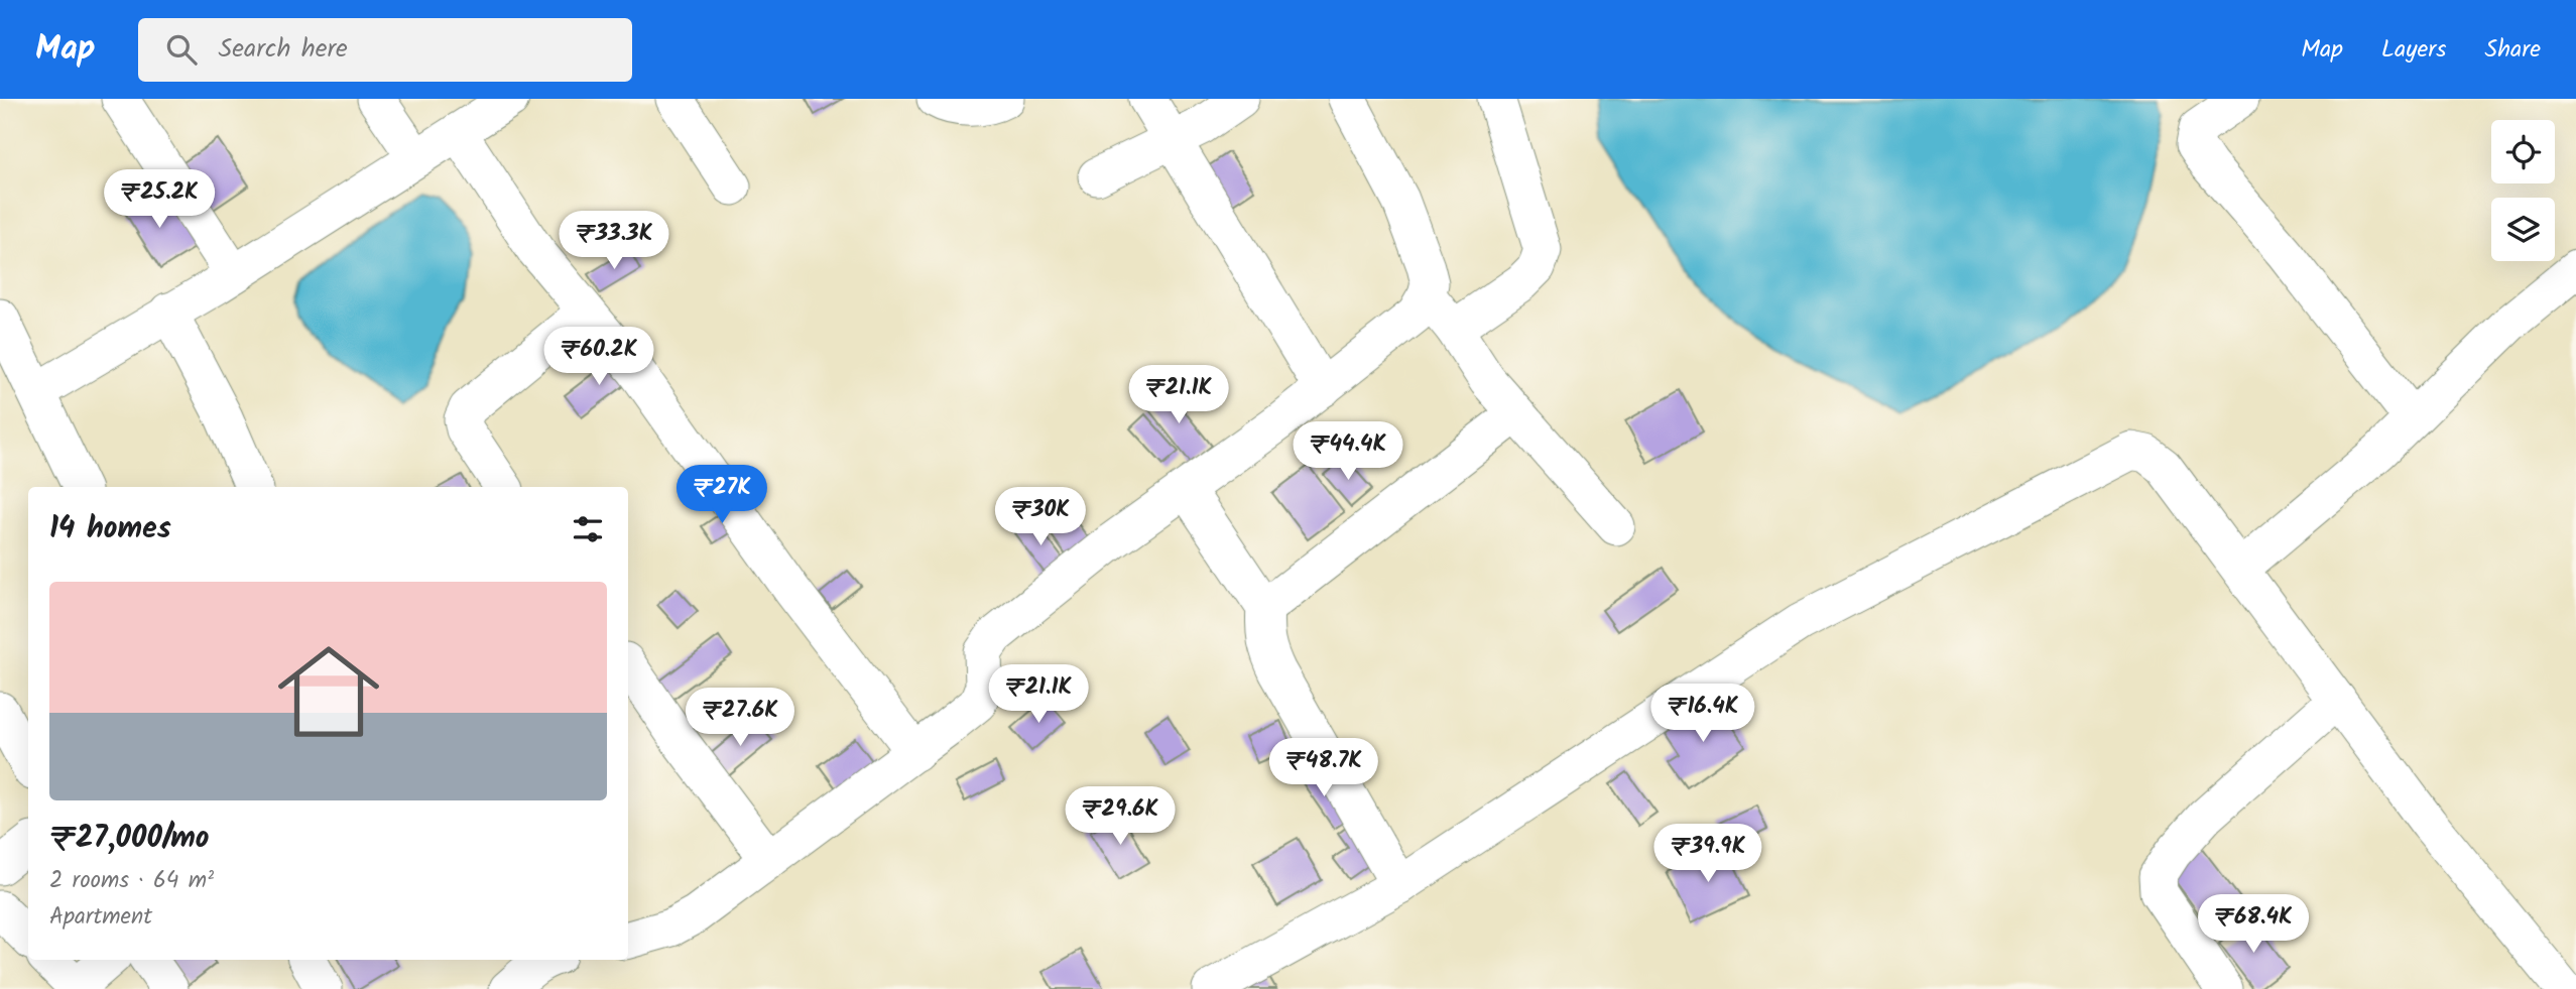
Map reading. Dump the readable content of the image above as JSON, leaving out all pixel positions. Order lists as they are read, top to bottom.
{
  "page": {
    "header": "Map",
    "search": "Search here",
    "nav": ["Map", "Layers", "Share"],
    "price": [
      "₹25.2K",
      "₹33.3K",
      "₹60.2K",
      "₹21.1K",
      "₹44.4K",
      "₹27K",
      "₹30K",
      "₹21.1K",
      "₹16.4K",
      "₹27.6K",
      "₹48.7K",
      "₹29.6K",
      "₹39.9K",
      "₹68.4K"
    ],
    "heading": "14 homes",
    "list": [
      {
        "name": "₹27,000/mo",
        "note": "2 rooms · 64 m² · Apartment"
      }
    ]
  }
}
